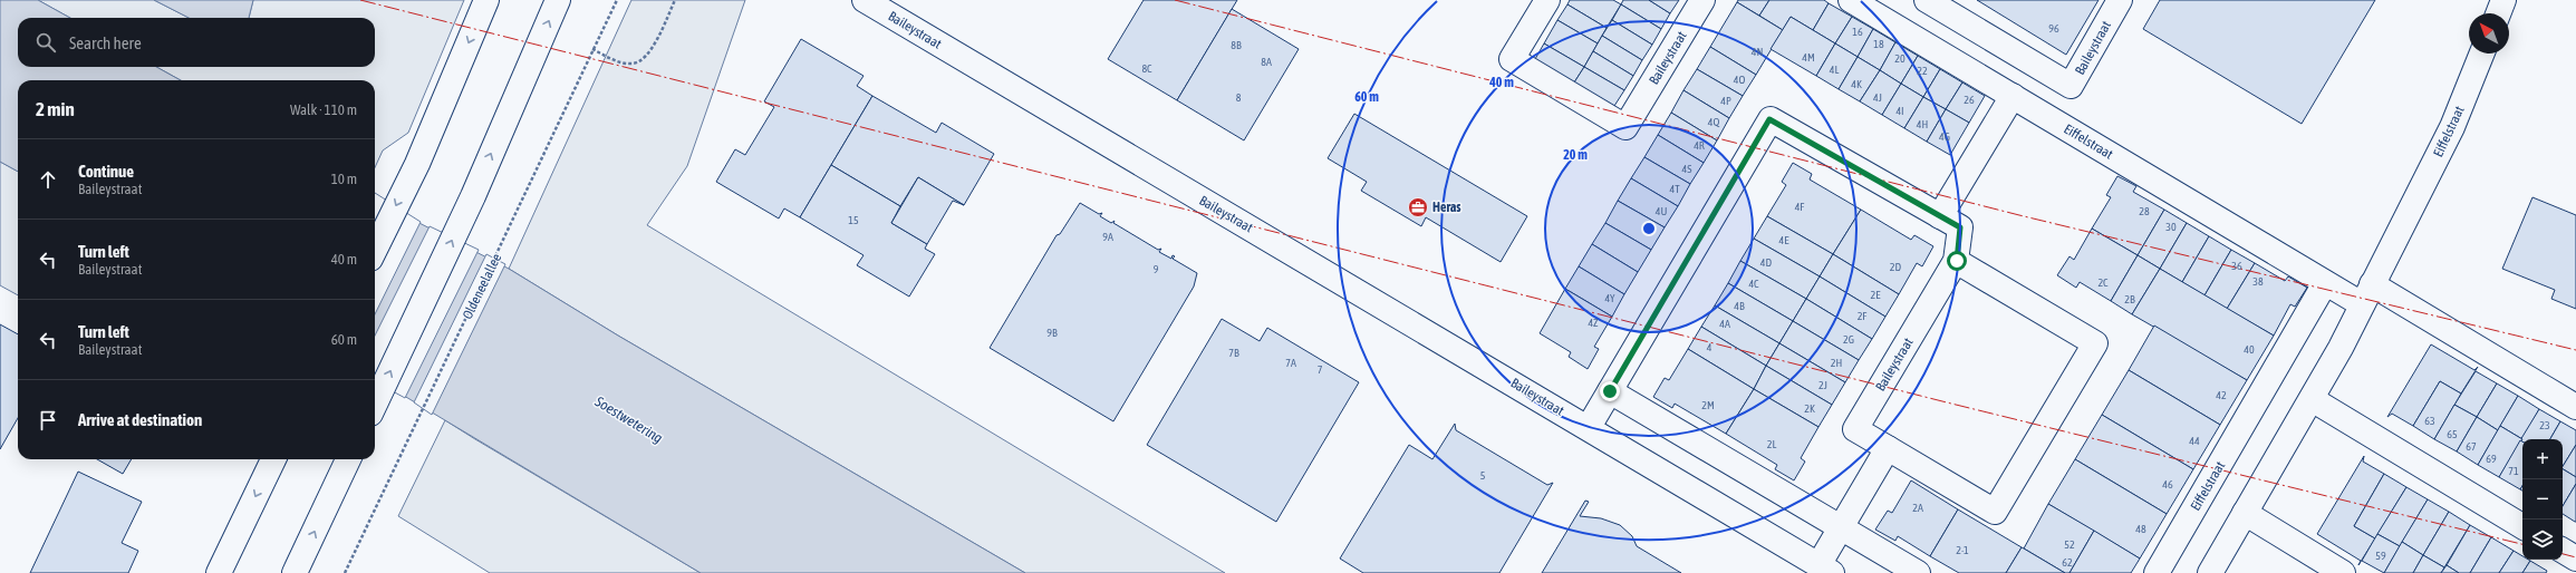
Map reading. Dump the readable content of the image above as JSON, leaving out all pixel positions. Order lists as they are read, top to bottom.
{
  "streets": {
    "street": ["Baileystraat", "Eiffelstraat"],
    "path": ["Oldeneelallee"]
  },
  "water": ["Soestwetering"],
  "places": {
    "office": ["Heras"]
  },
  "house_numbers": [
    "96",
    "16",
    "18",
    "8B",
    "4N",
    "4M",
    "20",
    "8A",
    "8C",
    "4L",
    "22",
    "4O",
    "4K",
    "8",
    "4J",
    "26",
    "4P",
    "4I",
    "4Q",
    "4H",
    "4G",
    "4R",
    "4S",
    "4T",
    "4F",
    "4U",
    "28",
    "15",
    "30",
    "9A",
    "4E",
    "4D",
    "36",
    "2D",
    "9",
    "38",
    "2C",
    "4C",
    "2E",
    "4Y",
    "2B",
    "4B",
    "2F",
    "4Z",
    "4A",
    "9B",
    "2G",
    "4",
    "40",
    "7B",
    "7A",
    "2H",
    "7",
    "2J",
    "42",
    "2M",
    "2K",
    "63",
    "23",
    "65",
    "44",
    "2L",
    "67",
    "69",
    "71",
    "5",
    "46",
    "2A",
    "48",
    "52",
    "2-1",
    "59",
    "62"
  ],
  "north": "top left",
  "page": {
    "search": "Search here",
    "heading": ["2 min", "Walk · 110 m"],
    "list": [
      ["Continue", "Baileystraat", "10 m"],
      ["Turn left", "Baileystraat", "40 m"],
      ["Turn left", "Baileystraat", "60 m"],
      "Arrive at destination"
    ],
    "map_buttons": ["+", "−"]
  },
  "rings": ["40 m", "60 m", "20 m"]
}
